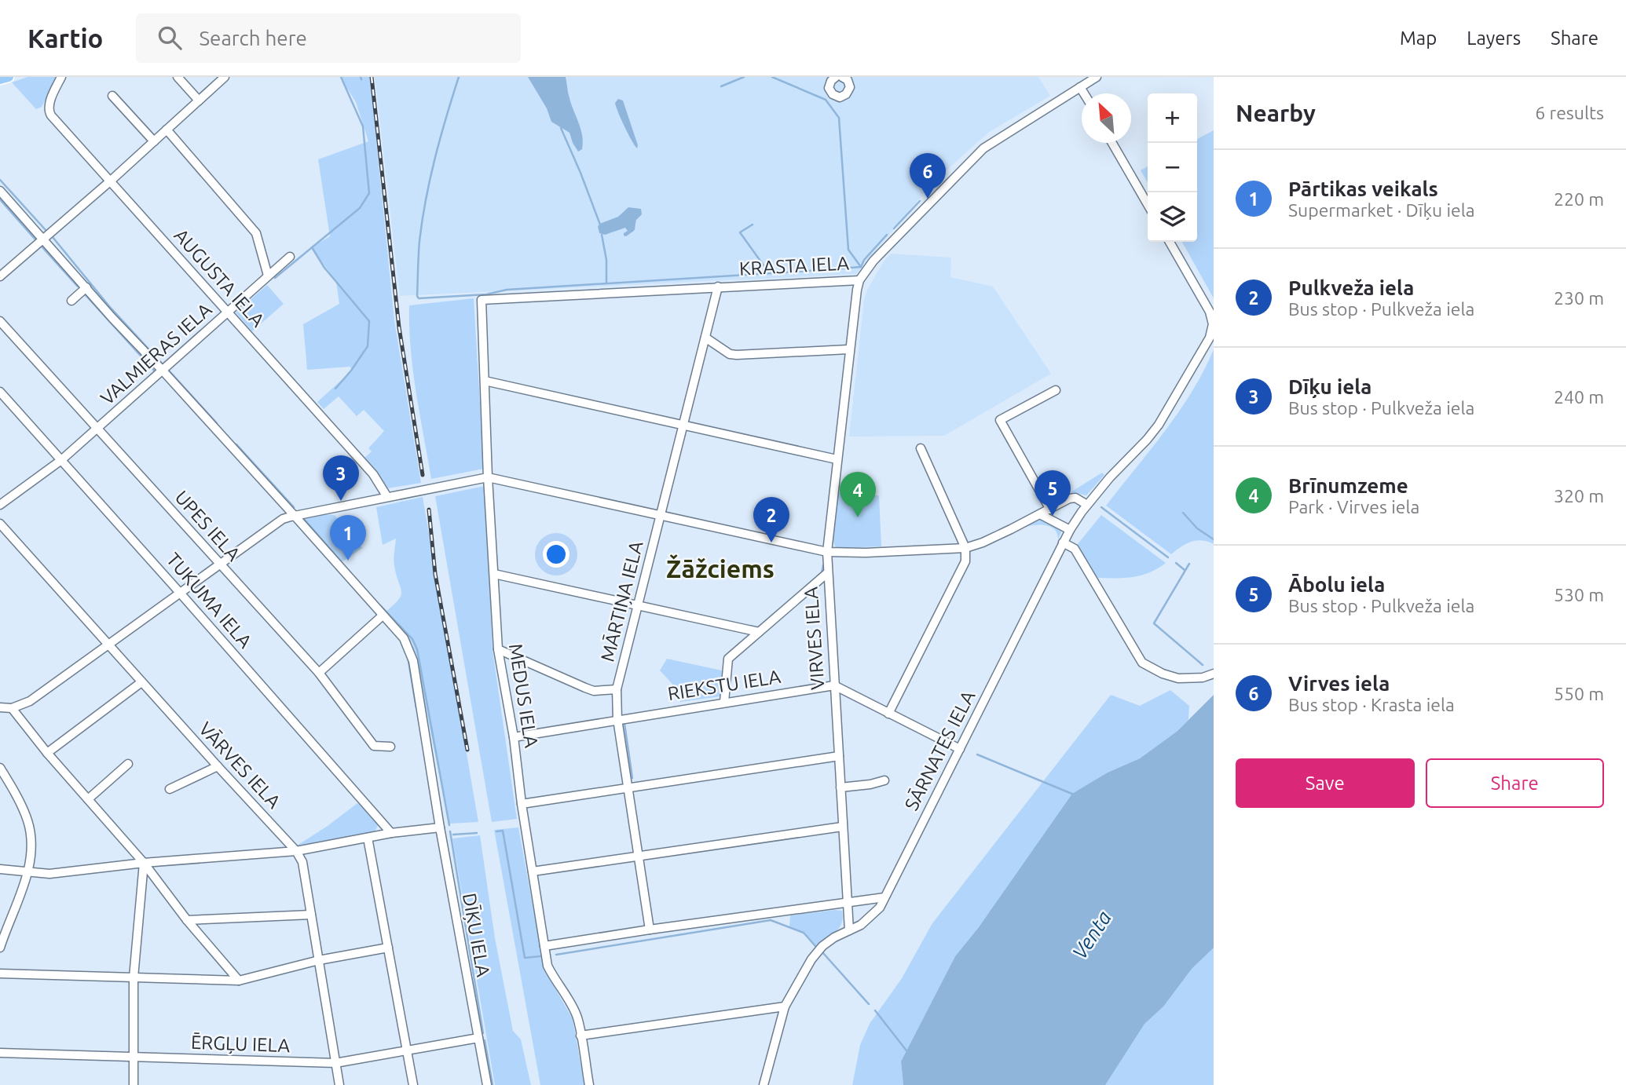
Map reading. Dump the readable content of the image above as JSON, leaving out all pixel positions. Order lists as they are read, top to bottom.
{
  "streets": {
    "street": [
      "KRASTA IELA",
      "AUGUSTA IELA",
      "VALMIERAS IELA",
      "UPES IELA",
      "TUKUMA IELA",
      "MĀRTIŅA IELA",
      "VIRVES IELA",
      "RIEKSTU IELA",
      "MEDUS IELA",
      "SĀRNATES IELA",
      "VĀRVES IELA",
      "DĪĶU IELA",
      "ĒRGĻU IELA"
    ]
  },
  "crossings": [
    ["KRASTA IELA", "MĀRTIŅA IELA"],
    ["KRASTA IELA", "VIRVES IELA"],
    ["KRASTA IELA", "MEDUS IELA"],
    ["AUGUSTA IELA", "VALMIERAS IELA"],
    ["VALMIERAS IELA", "UPES IELA"],
    ["VALMIERAS IELA", "TUKUMA IELA"],
    ["VALMIERAS IELA", "DĪĶU IELA"],
    ["MĀRTIŅA IELA", "RIEKSTU IELA"],
    ["VIRVES IELA", "RIEKSTU IELA"],
    ["RIEKSTU IELA", "MEDUS IELA"],
    ["VĀRVES IELA", "ĒRGĻU IELA"],
    ["DĪĶU IELA", "ĒRGĻU IELA"]
  ],
  "districts": ["Žāžciems"],
  "water": ["Venta"],
  "north": "top left",
  "page": {
    "header": "Kartio",
    "search": "Search here",
    "nav": ["Map", "Layers", "Share"],
    "heading": ["Nearby", "6 results"],
    "map_buttons": ["+", "−"],
    "list": [
      {
        "mark": "1",
        "name": "Pārtikas veikals",
        "note": "Supermarket · Dīķu iela",
        "value": "220 m"
      },
      {
        "mark": "2",
        "name": "Pulkveža iela",
        "note": "Bus stop · Pulkveža iela",
        "value": "230 m"
      },
      {
        "mark": "3",
        "name": "Dīķu iela",
        "note": "Bus stop · Pulkveža iela",
        "value": "240 m"
      },
      {
        "mark": "4",
        "name": "Brīnumzeme",
        "note": "Park · Virves iela",
        "value": "320 m"
      },
      {
        "mark": "5",
        "name": "Ābolu iela",
        "note": "Bus stop · Pulkveža iela",
        "value": "530 m"
      },
      {
        "mark": "6",
        "name": "Virves iela",
        "note": "Bus stop · Krasta iela",
        "value": "550 m"
      }
    ],
    "pins": [
      "6",
      "3",
      "5",
      "4",
      "2",
      "1"
    ],
    "buttons": ["Save", "Share"]
  }
}
